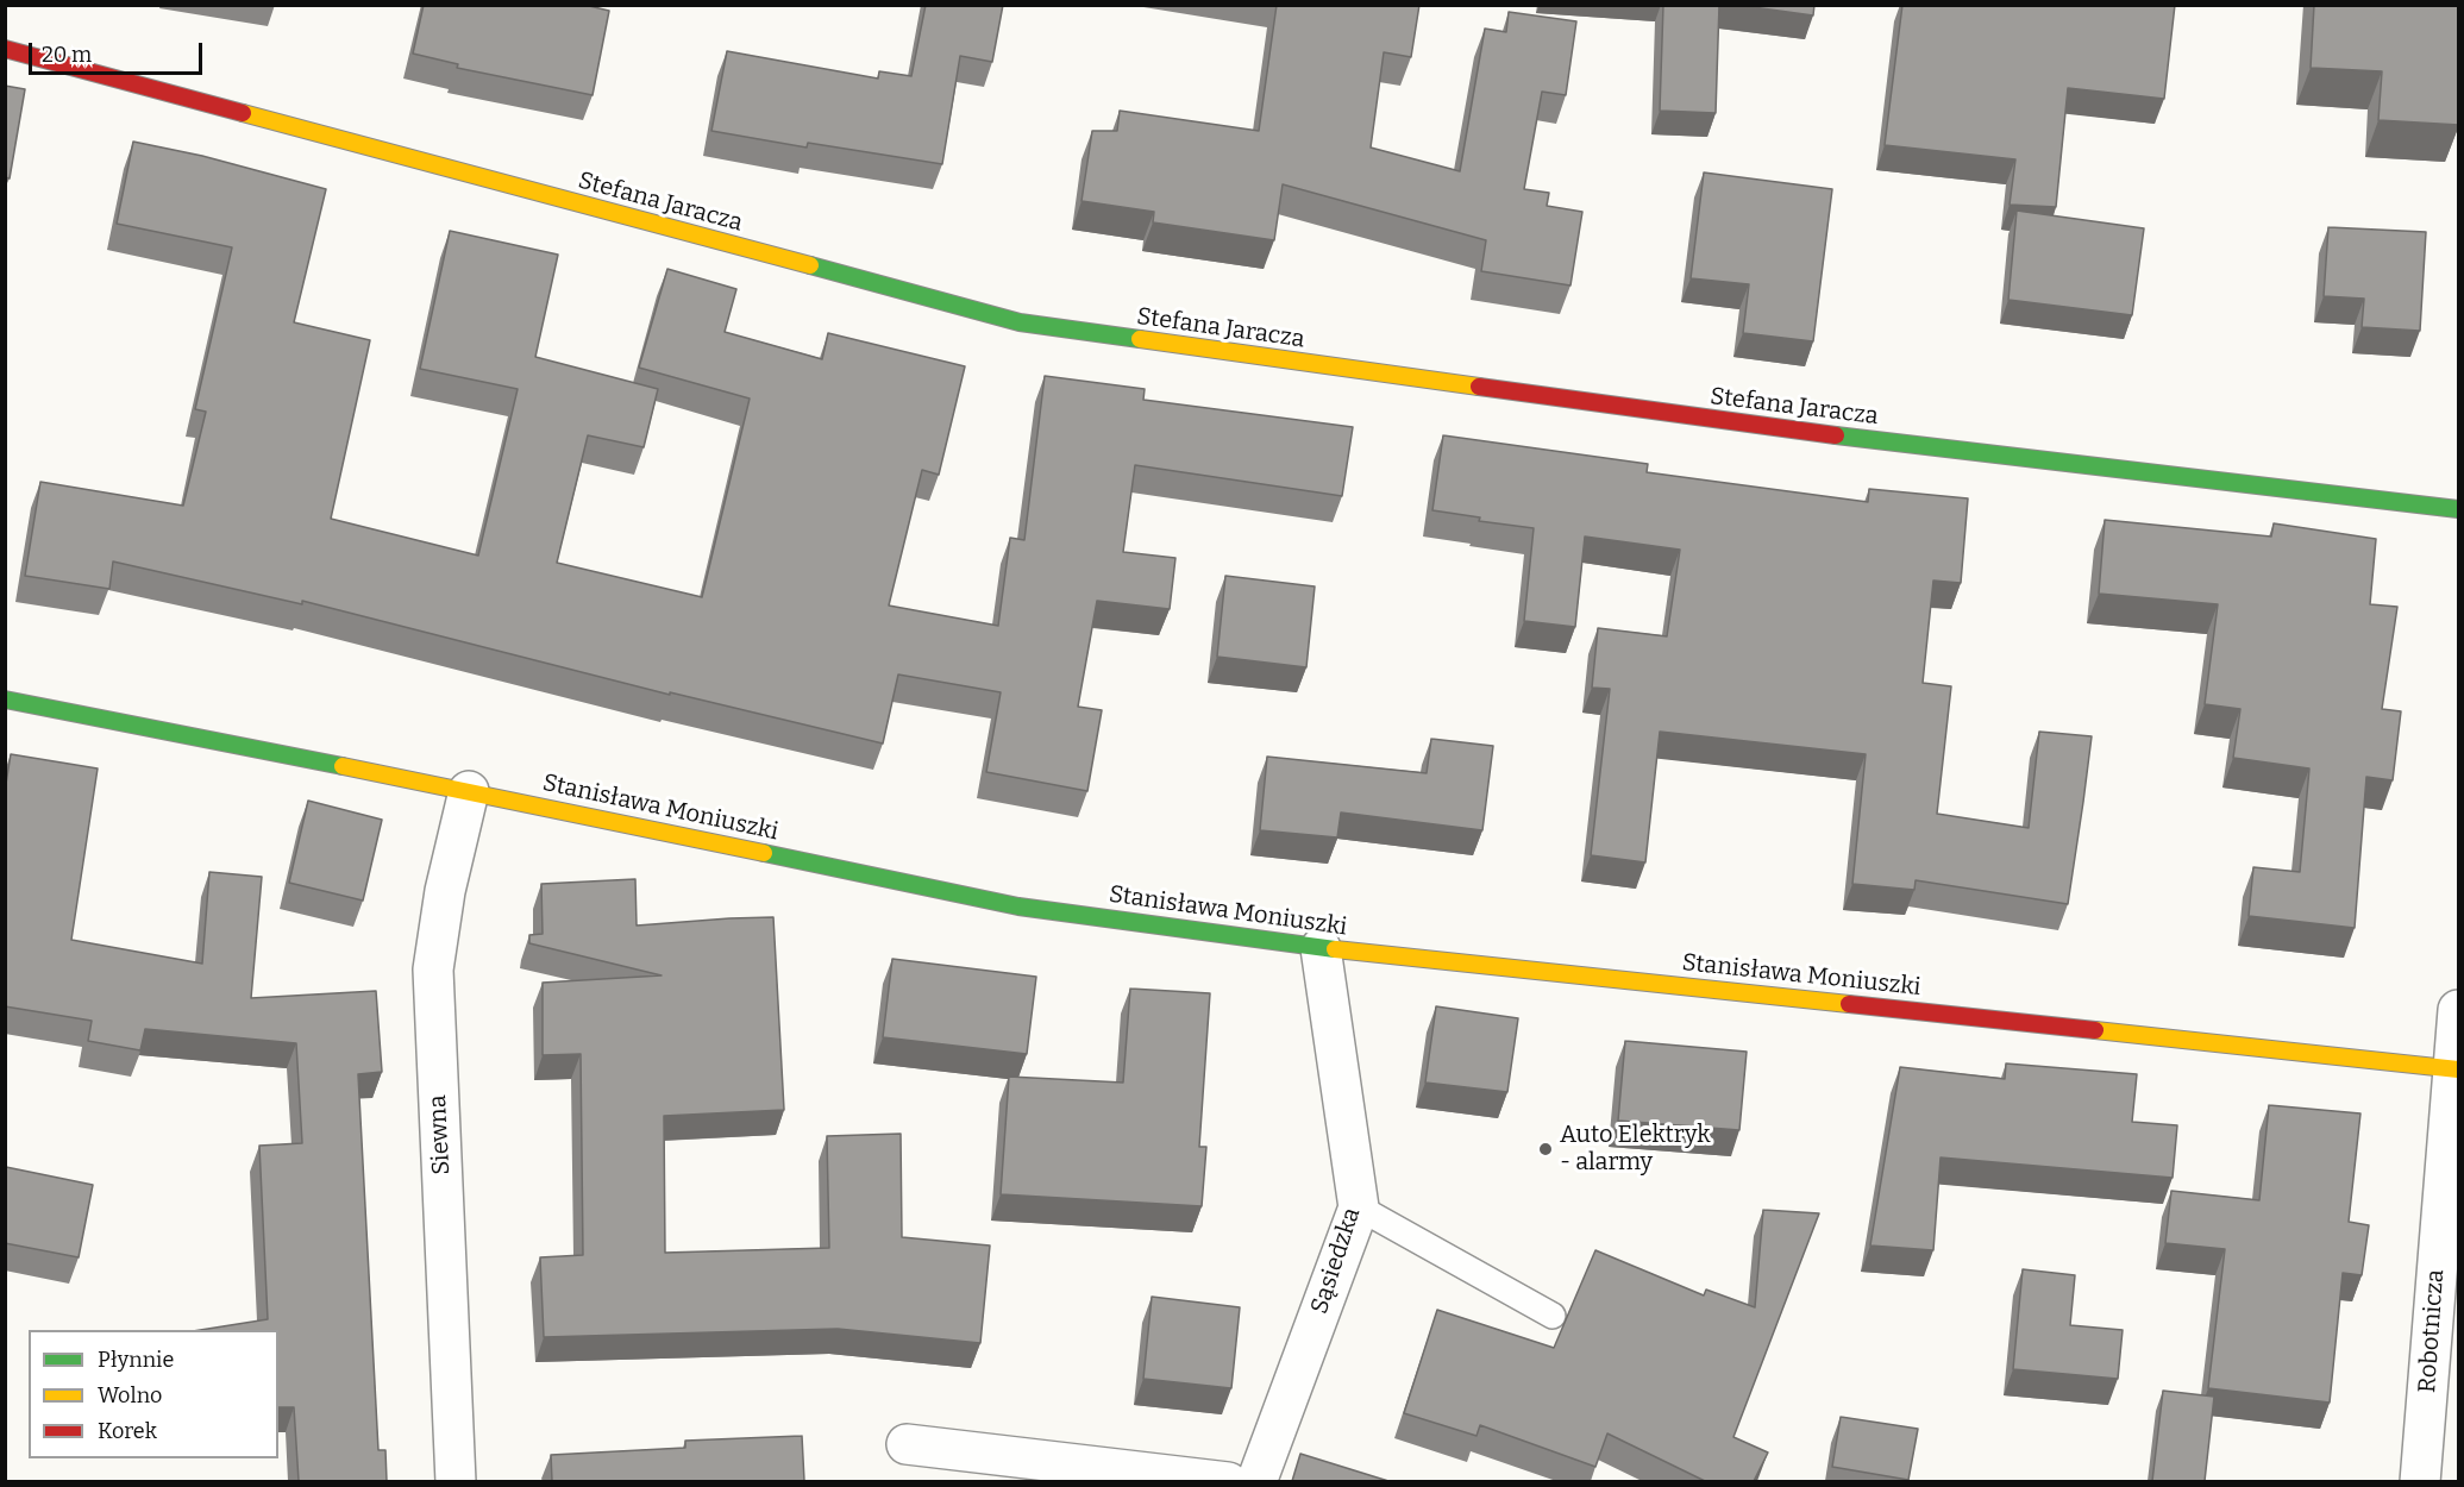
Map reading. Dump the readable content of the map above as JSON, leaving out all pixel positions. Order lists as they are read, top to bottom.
{
  "streets": {
    "street": [
      "Stefana Jaracza",
      "Stanisława Moniuszki",
      "Siewna",
      "Sąsiedzka",
      "Robotnicza"
    ]
  },
  "crossings": [
    ["Stanisława Moniuszki", "Siewna"],
    ["Stanisława Moniuszki", "Sąsiedzka"],
    ["Stanisława Moniuszki", "Robotnicza"]
  ],
  "places": ["Auto Elektryk - alarmy"],
  "legend": ["Płynnie", "Wolno", "Korek"],
  "scale_bar": "20 m"
}
